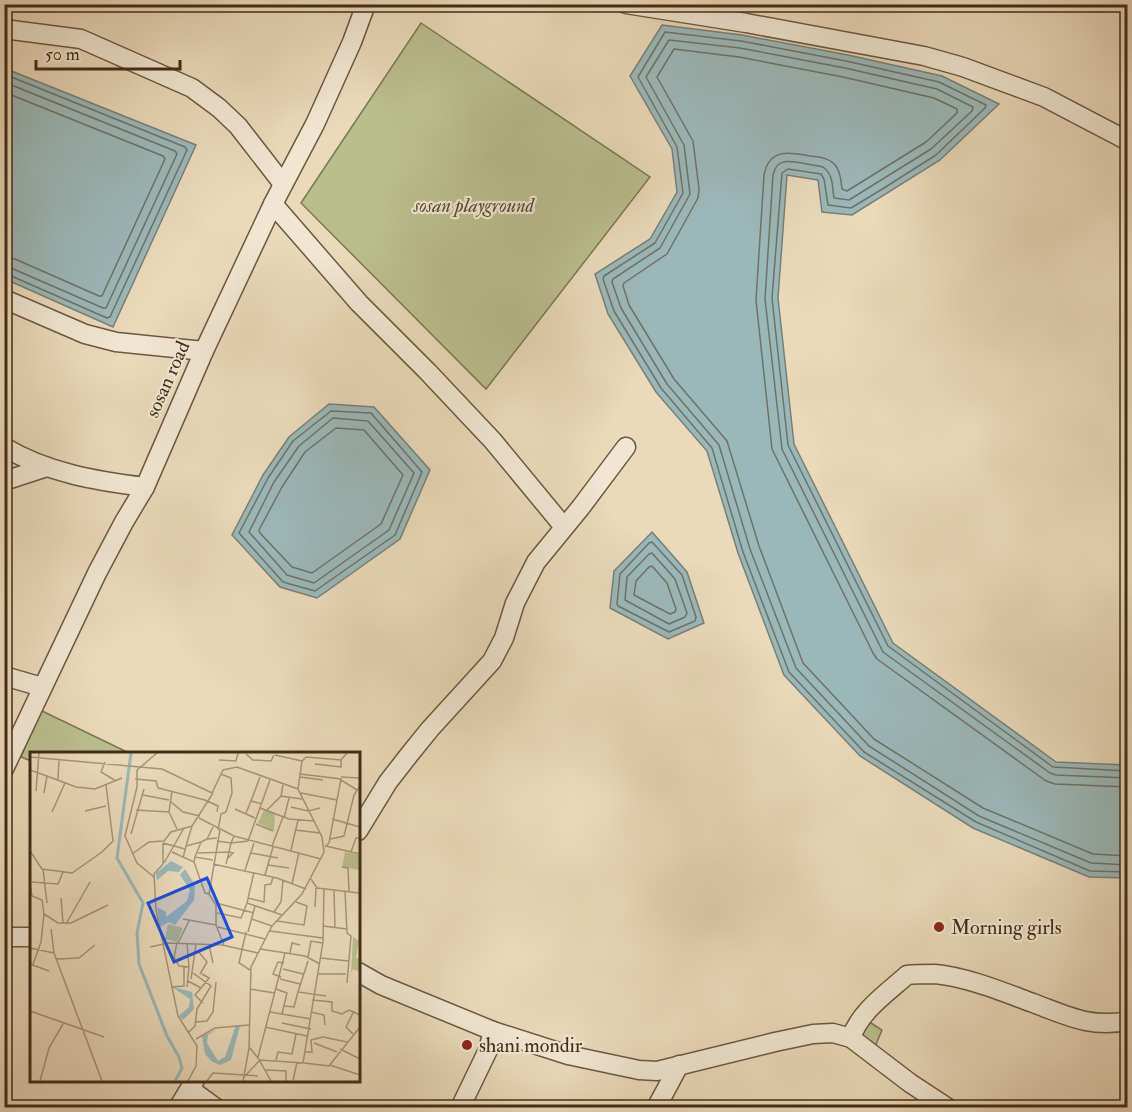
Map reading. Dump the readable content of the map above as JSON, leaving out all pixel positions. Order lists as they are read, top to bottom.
{
  "streets": {
    "street": ["sosan road"]
  },
  "parks": ["sosan playground"],
  "places": ["Morning girls", "shani mondir"],
  "scale_bar": "50 m"
}
